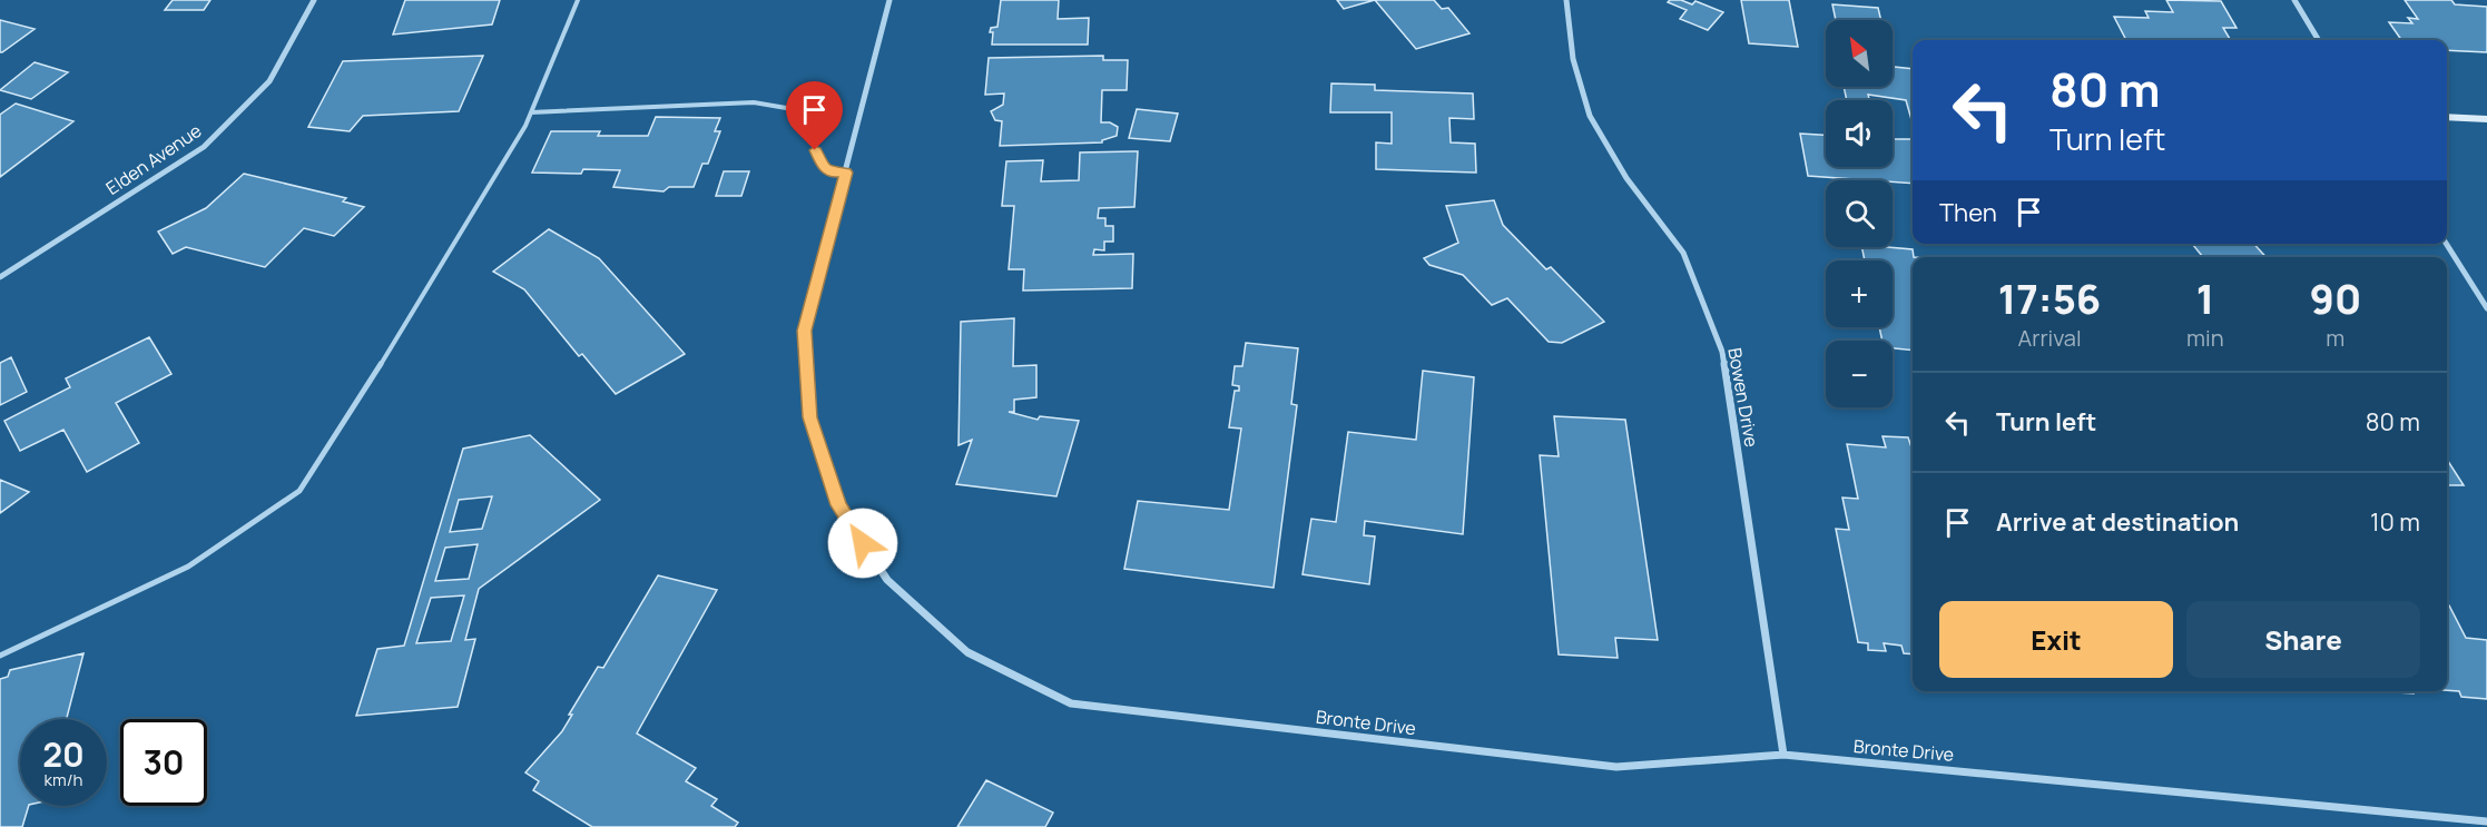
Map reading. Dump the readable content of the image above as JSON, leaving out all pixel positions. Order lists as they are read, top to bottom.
{
  "streets": {
    "street": ["Elden Avenue", "Bowen Drive", "Bronte Drive"]
  },
  "crossings": [
    ["Bowen Drive", "Bronte Drive"]
  ],
  "north": "top left",
  "page": {
    "map_buttons": ["+", "−"],
    "turn": ["80 m", "Turn left"],
    "then": "Then",
    "eta": [
      "17:56",
      "Arrival",
      "1",
      "min",
      "90",
      "m"
    ],
    "list": [
      {
        "name": "Turn left",
        "value": "80 m"
      },
      {
        "name": "Arrive at destination",
        "value": "10 m"
      }
    ],
    "buttons": ["Exit", "Share"],
    "speed": "20 km/h",
    "limit": "30"
  }
}
